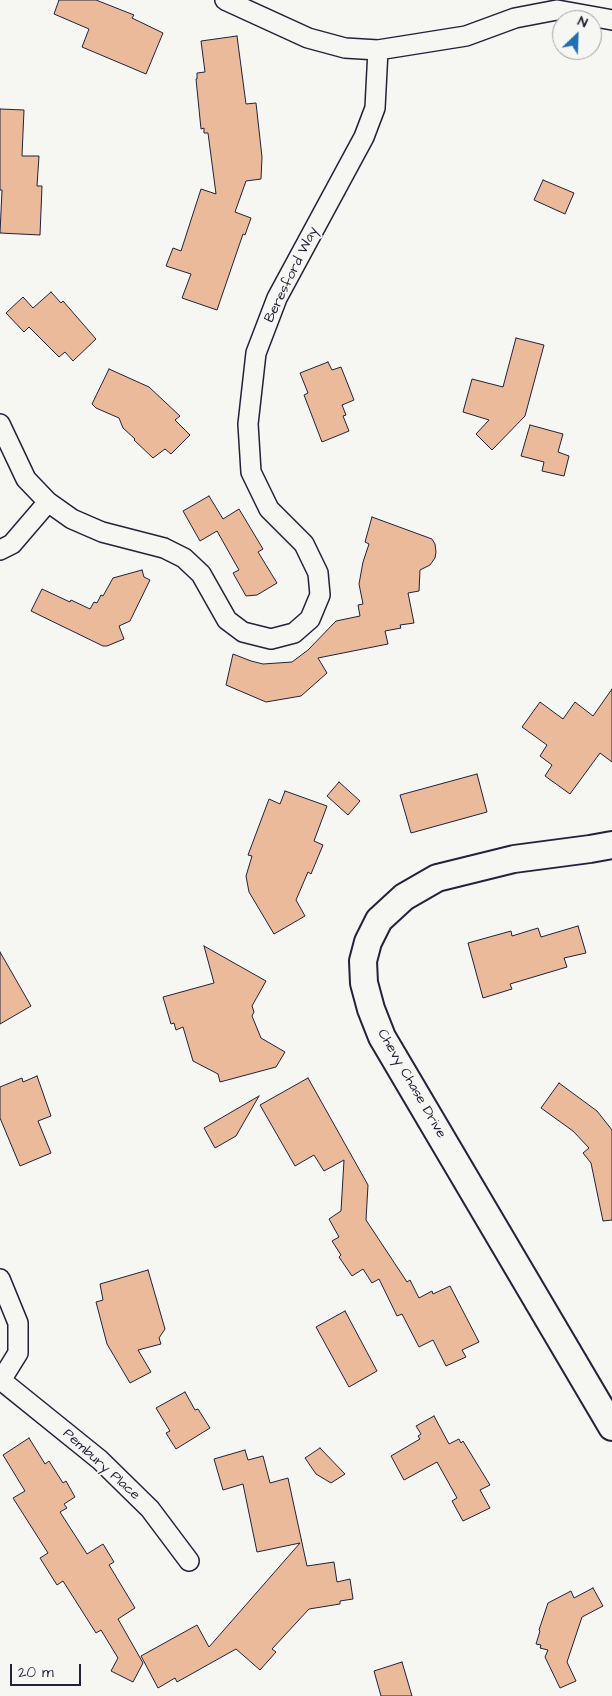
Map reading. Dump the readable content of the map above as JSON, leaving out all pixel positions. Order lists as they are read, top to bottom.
{
  "streets": {
    "main road": ["Chevy Chase Drive"],
    "street": ["Beresford Way", "Pembury Place"]
  },
  "scale_bar": "20 m",
  "north": "top right"
}
